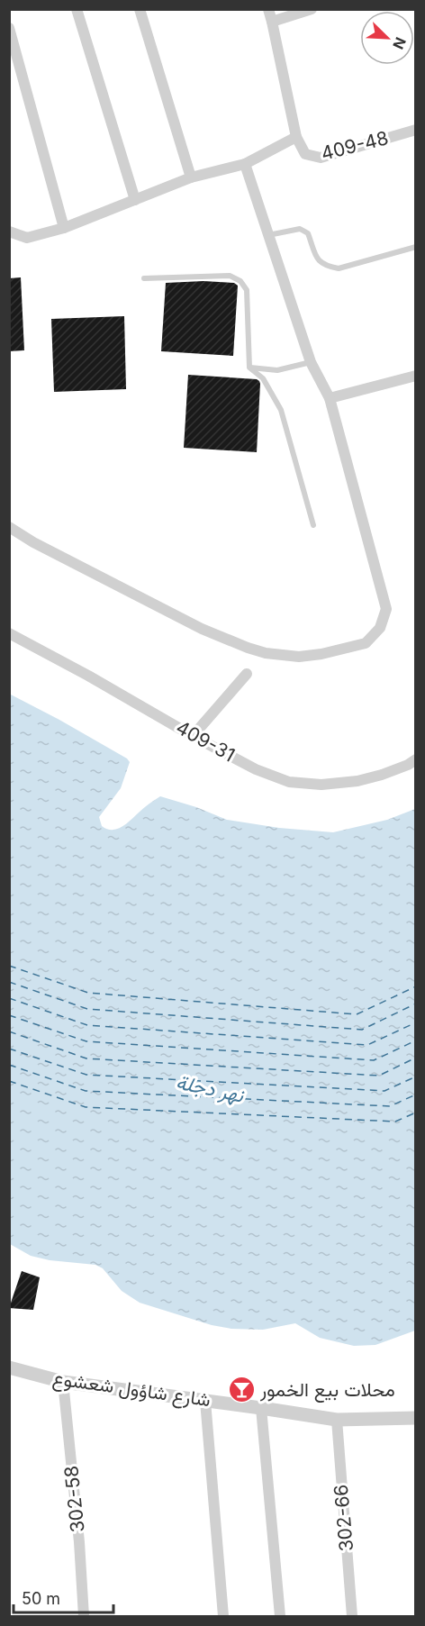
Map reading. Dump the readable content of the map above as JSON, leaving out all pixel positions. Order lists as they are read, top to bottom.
{
  "streets": {
    "street": [
      "409-48",
      "409-31",
      "شارع شاؤول شعشوع",
      "302-58",
      "302-66"
    ]
  },
  "crossings": [
    ["شارع شاؤول شعشوع", "302-58"],
    ["شارع شاؤول شعشوع", "302-66"]
  ],
  "water": ["نهر دجلة"],
  "places": {
    "bar": ["محلات بيع الخمور"]
  },
  "scale_bar": "50 m",
  "north": "bottom right"
}
